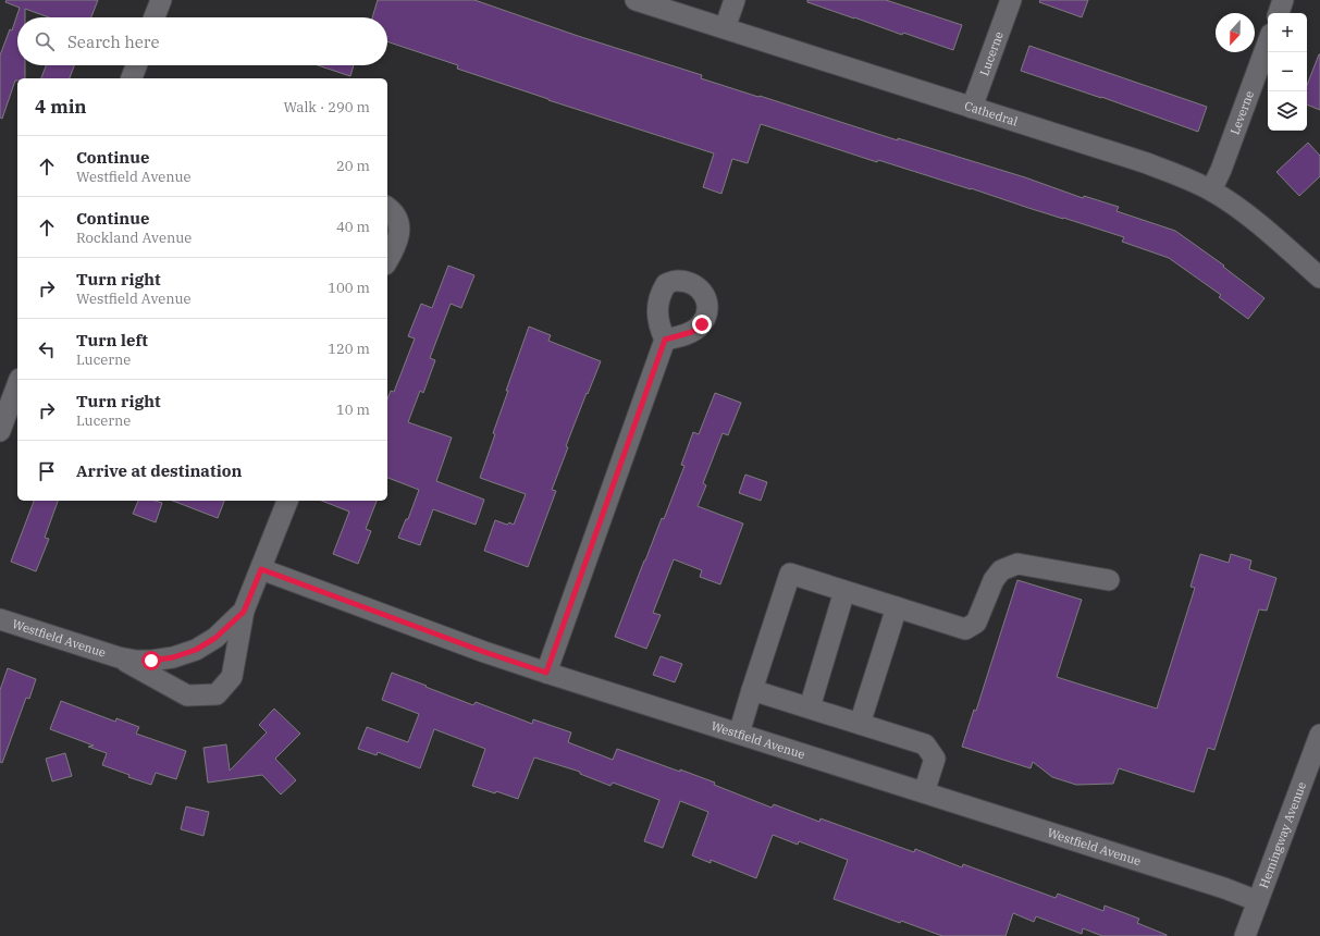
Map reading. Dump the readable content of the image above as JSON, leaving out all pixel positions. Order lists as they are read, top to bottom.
{
  "streets": {
    "street": [
      "Lucerne",
      "Leverne",
      "Cathedral",
      "Westfield Avenue",
      "Hemingway Avenue"
    ]
  },
  "crossings": [
    ["Lucerne", "Cathedral"],
    ["Leverne", "Cathedral"],
    ["Westfield Avenue", "Hemingway Avenue"]
  ],
  "north": "bottom",
  "page": {
    "map_buttons": ["+", "−"],
    "search": "Search here",
    "heading": ["4 min", "Walk · 290 m"],
    "list": [
      ["Continue", "Westfield Avenue", "20 m"],
      ["Continue", "Rockland Avenue", "40 m"],
      ["Turn right", "Westfield Avenue", "100 m"],
      ["Turn left", "Lucerne", "120 m"],
      ["Turn right", "Lucerne", "10 m"],
      "Arrive at destination"
    ]
  }
}
